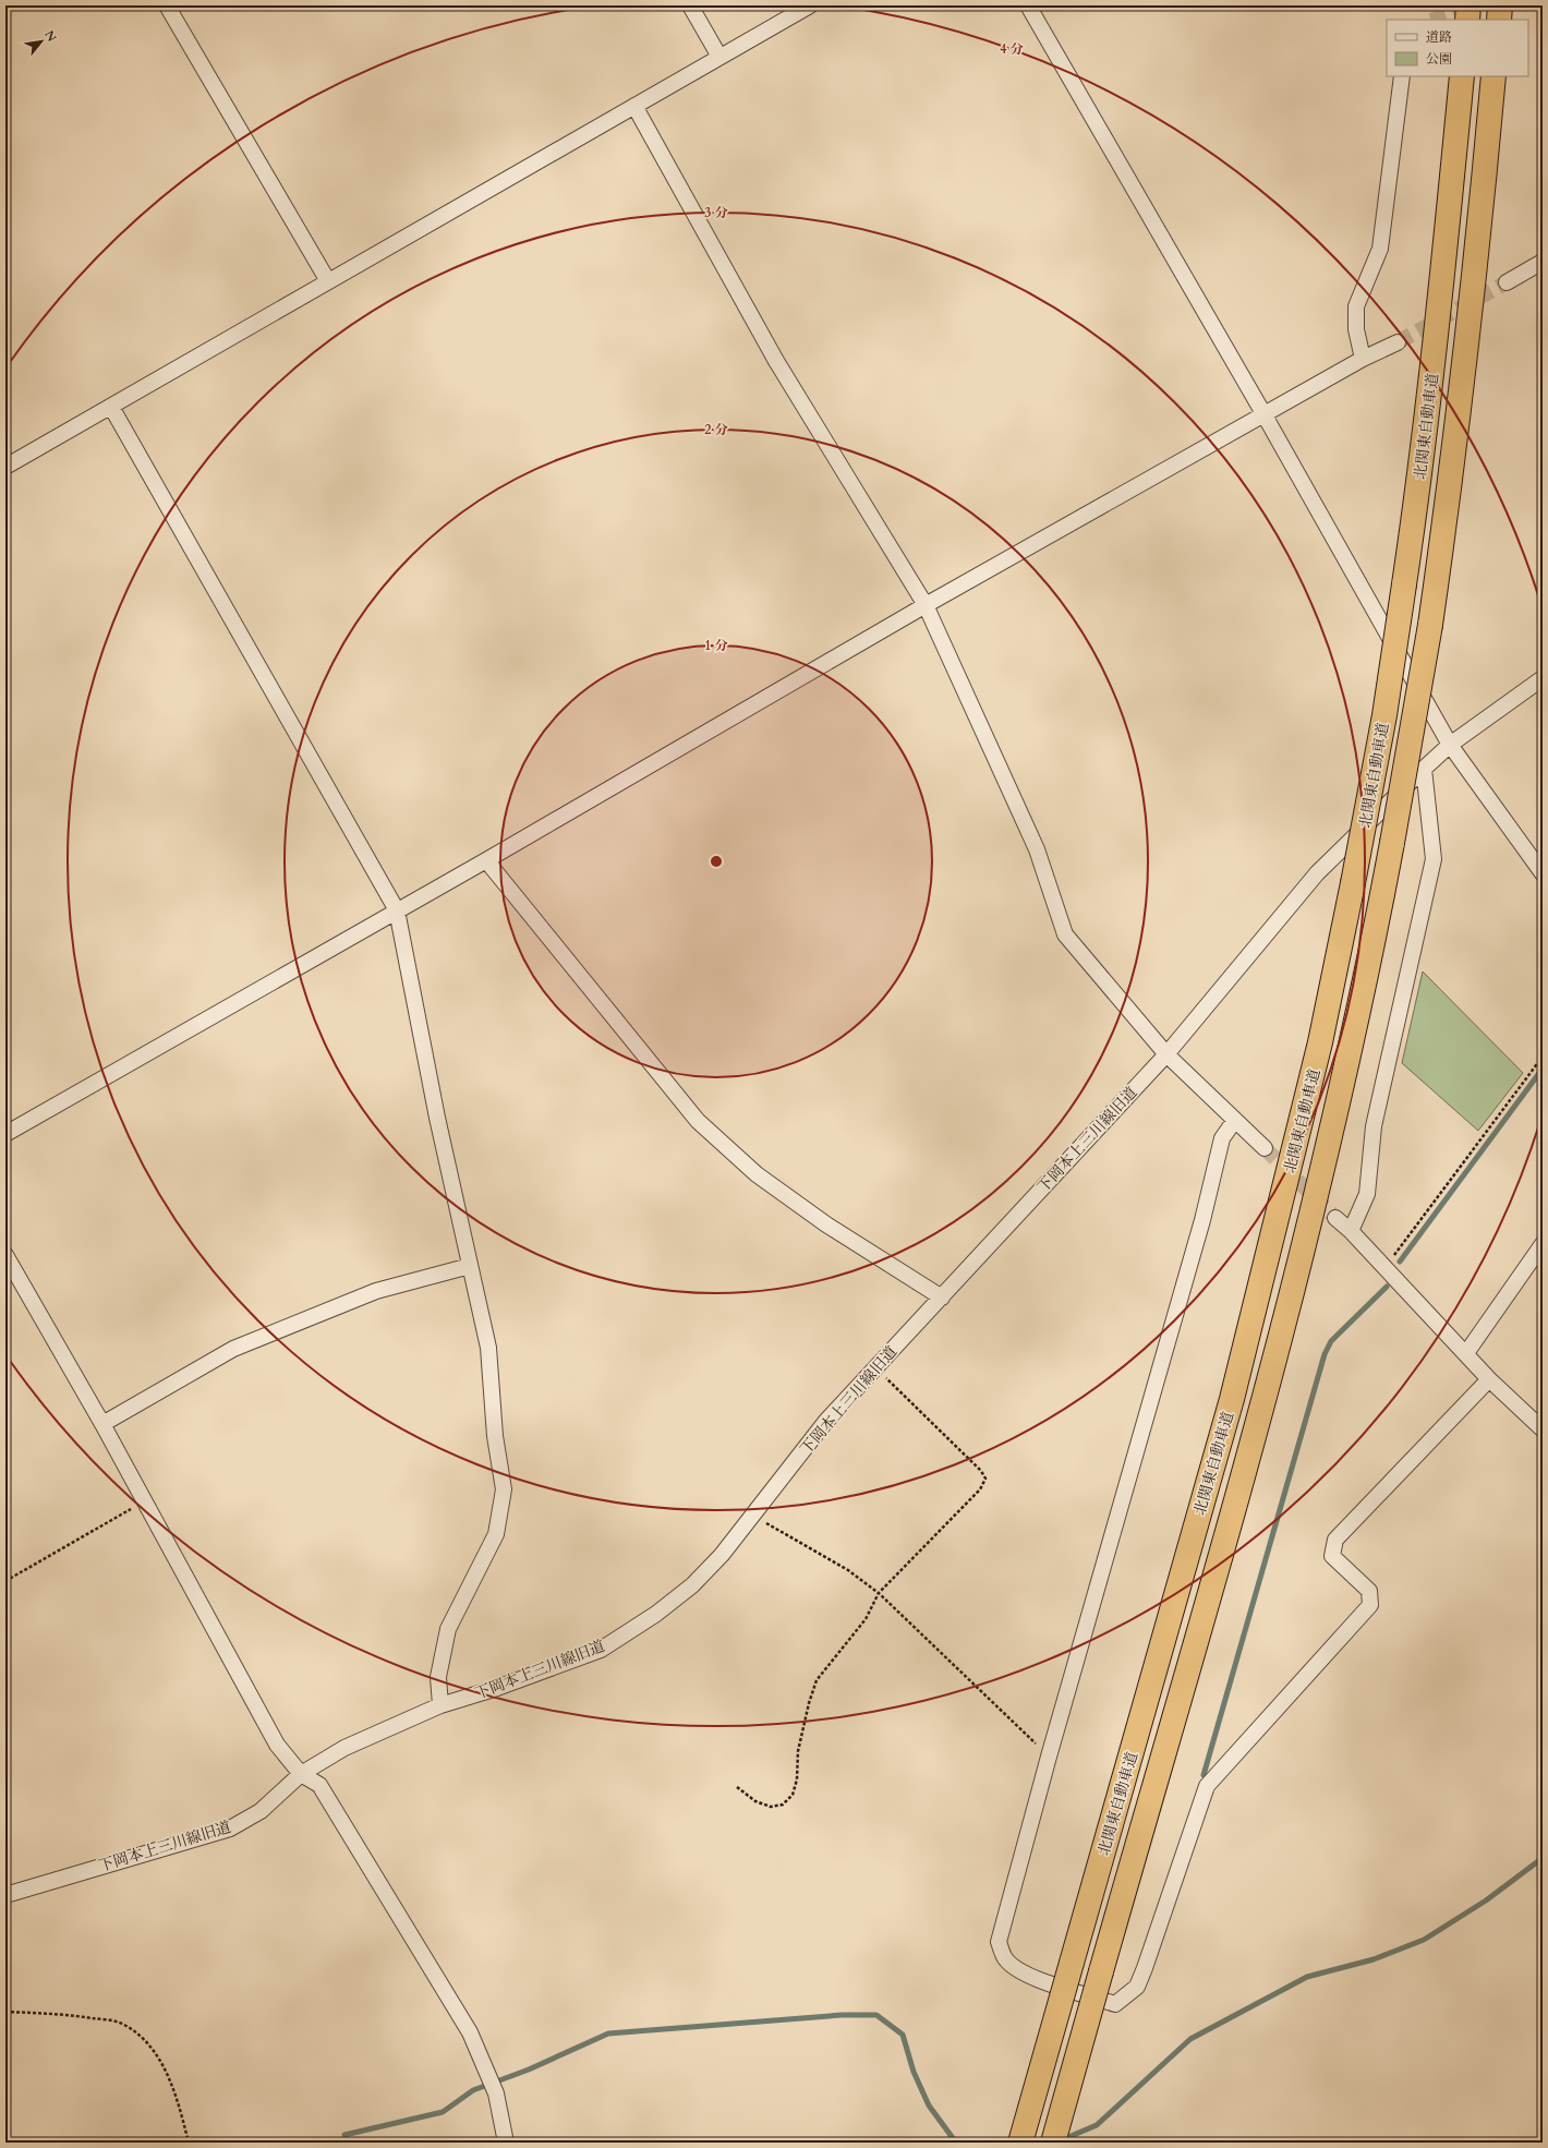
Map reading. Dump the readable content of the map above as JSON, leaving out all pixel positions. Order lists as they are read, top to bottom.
{
  "streets": {
    "highway": ["北関東自動車道"],
    "street": ["下岡本上三川線旧道"]
  },
  "legend": ["道路", "公園"],
  "north": "top right",
  "rings": [
    "4 分",
    "3 分",
    "2 分",
    "1 分"
  ]
}
